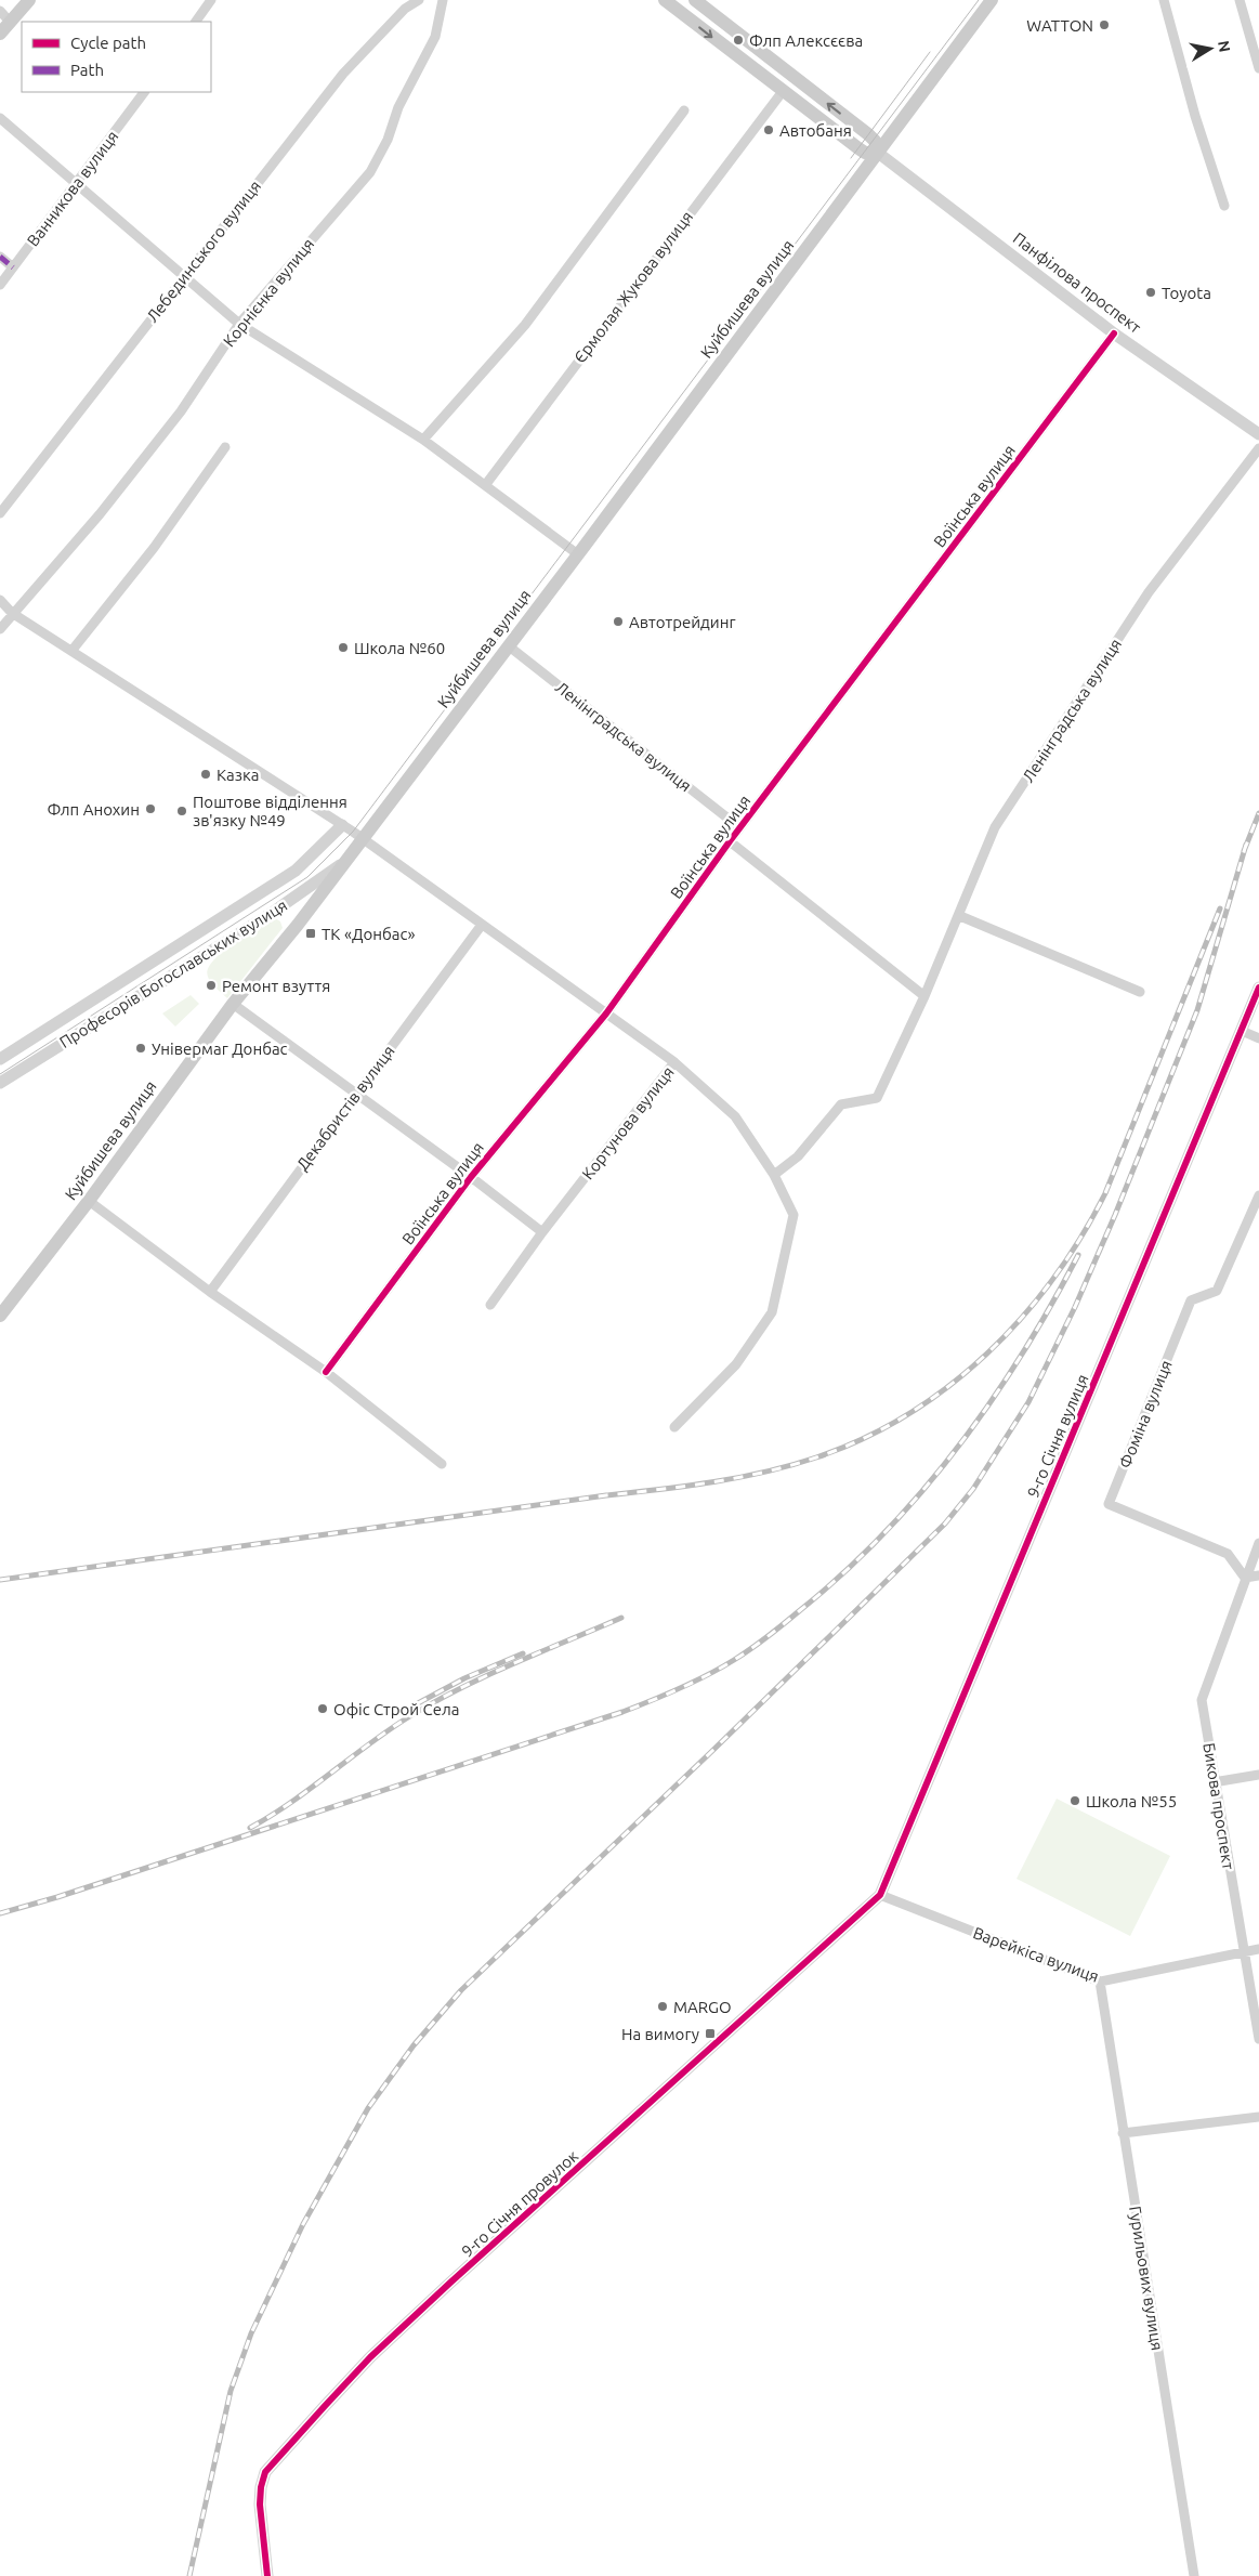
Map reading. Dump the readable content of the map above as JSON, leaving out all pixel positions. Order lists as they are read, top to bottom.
{
  "streets": {
    "main road": ["Панфілова проспект", "Куйбишева вулиця"],
    "street": [
      "Ванникова вулиця",
      "Лебединського вулиця",
      "Єрмолая Жукова вулиця",
      "Корнієнка вулиця",
      "Воїнська вулиця",
      "Ленінградська вулиця",
      "Професорів Богославських вулиця",
      "Декабристів вулиця",
      "Кортунова вулиця",
      "Фоміна вулиця",
      "9-го Січня вулиця",
      "Бикова проспект",
      "Варейкіса вулиця",
      "9-го Січня провулок",
      "Гурильових вулиця"
    ]
  },
  "crossings": [
    ["Панфілова проспект", "Куйбишева вулиця"],
    ["Панфілова проспект", "Воїнська вулиця"],
    ["Куйбишева вулиця", "Ленінградська вулиця"],
    ["Куйбишева вулиця", "Професорів Богославських вулиця"],
    ["Воїнська вулиця", "Ленінградська вулиця"],
    ["Ленінградська вулиця", "Кортунова вулиця"],
    ["Фоміна вулиця", "Бикова проспект"],
    ["9-го Січня вулиця", "Варейкіса вулиця"],
    ["9-го Січня вулиця", "9-го Січня провулок"],
    ["Бикова проспект", "Варейкіса вулиця"],
    ["Варейкіса вулиця", "9-го Січня провулок"],
    ["Варейкіса вулиця", "Гурильових вулиця"]
  ],
  "places": {
    "other": [
      "WATTON",
      "Флп Алексєєва",
      "Автобаня",
      "Toyota",
      "Автотрейдинг",
      "Школа №60",
      "Казка",
      "Флп Анохин",
      "Поштове відділення зв'язку №49",
      "Ремонт взуття",
      "Універмаг Донбас",
      "Офіс Строй Села",
      "Школа №55",
      "MARGO"
    ],
    "transit": ["ТК «Донбас»", "На вимогу"]
  },
  "legend": ["Cycle path", "Path"],
  "north": "right"
}
